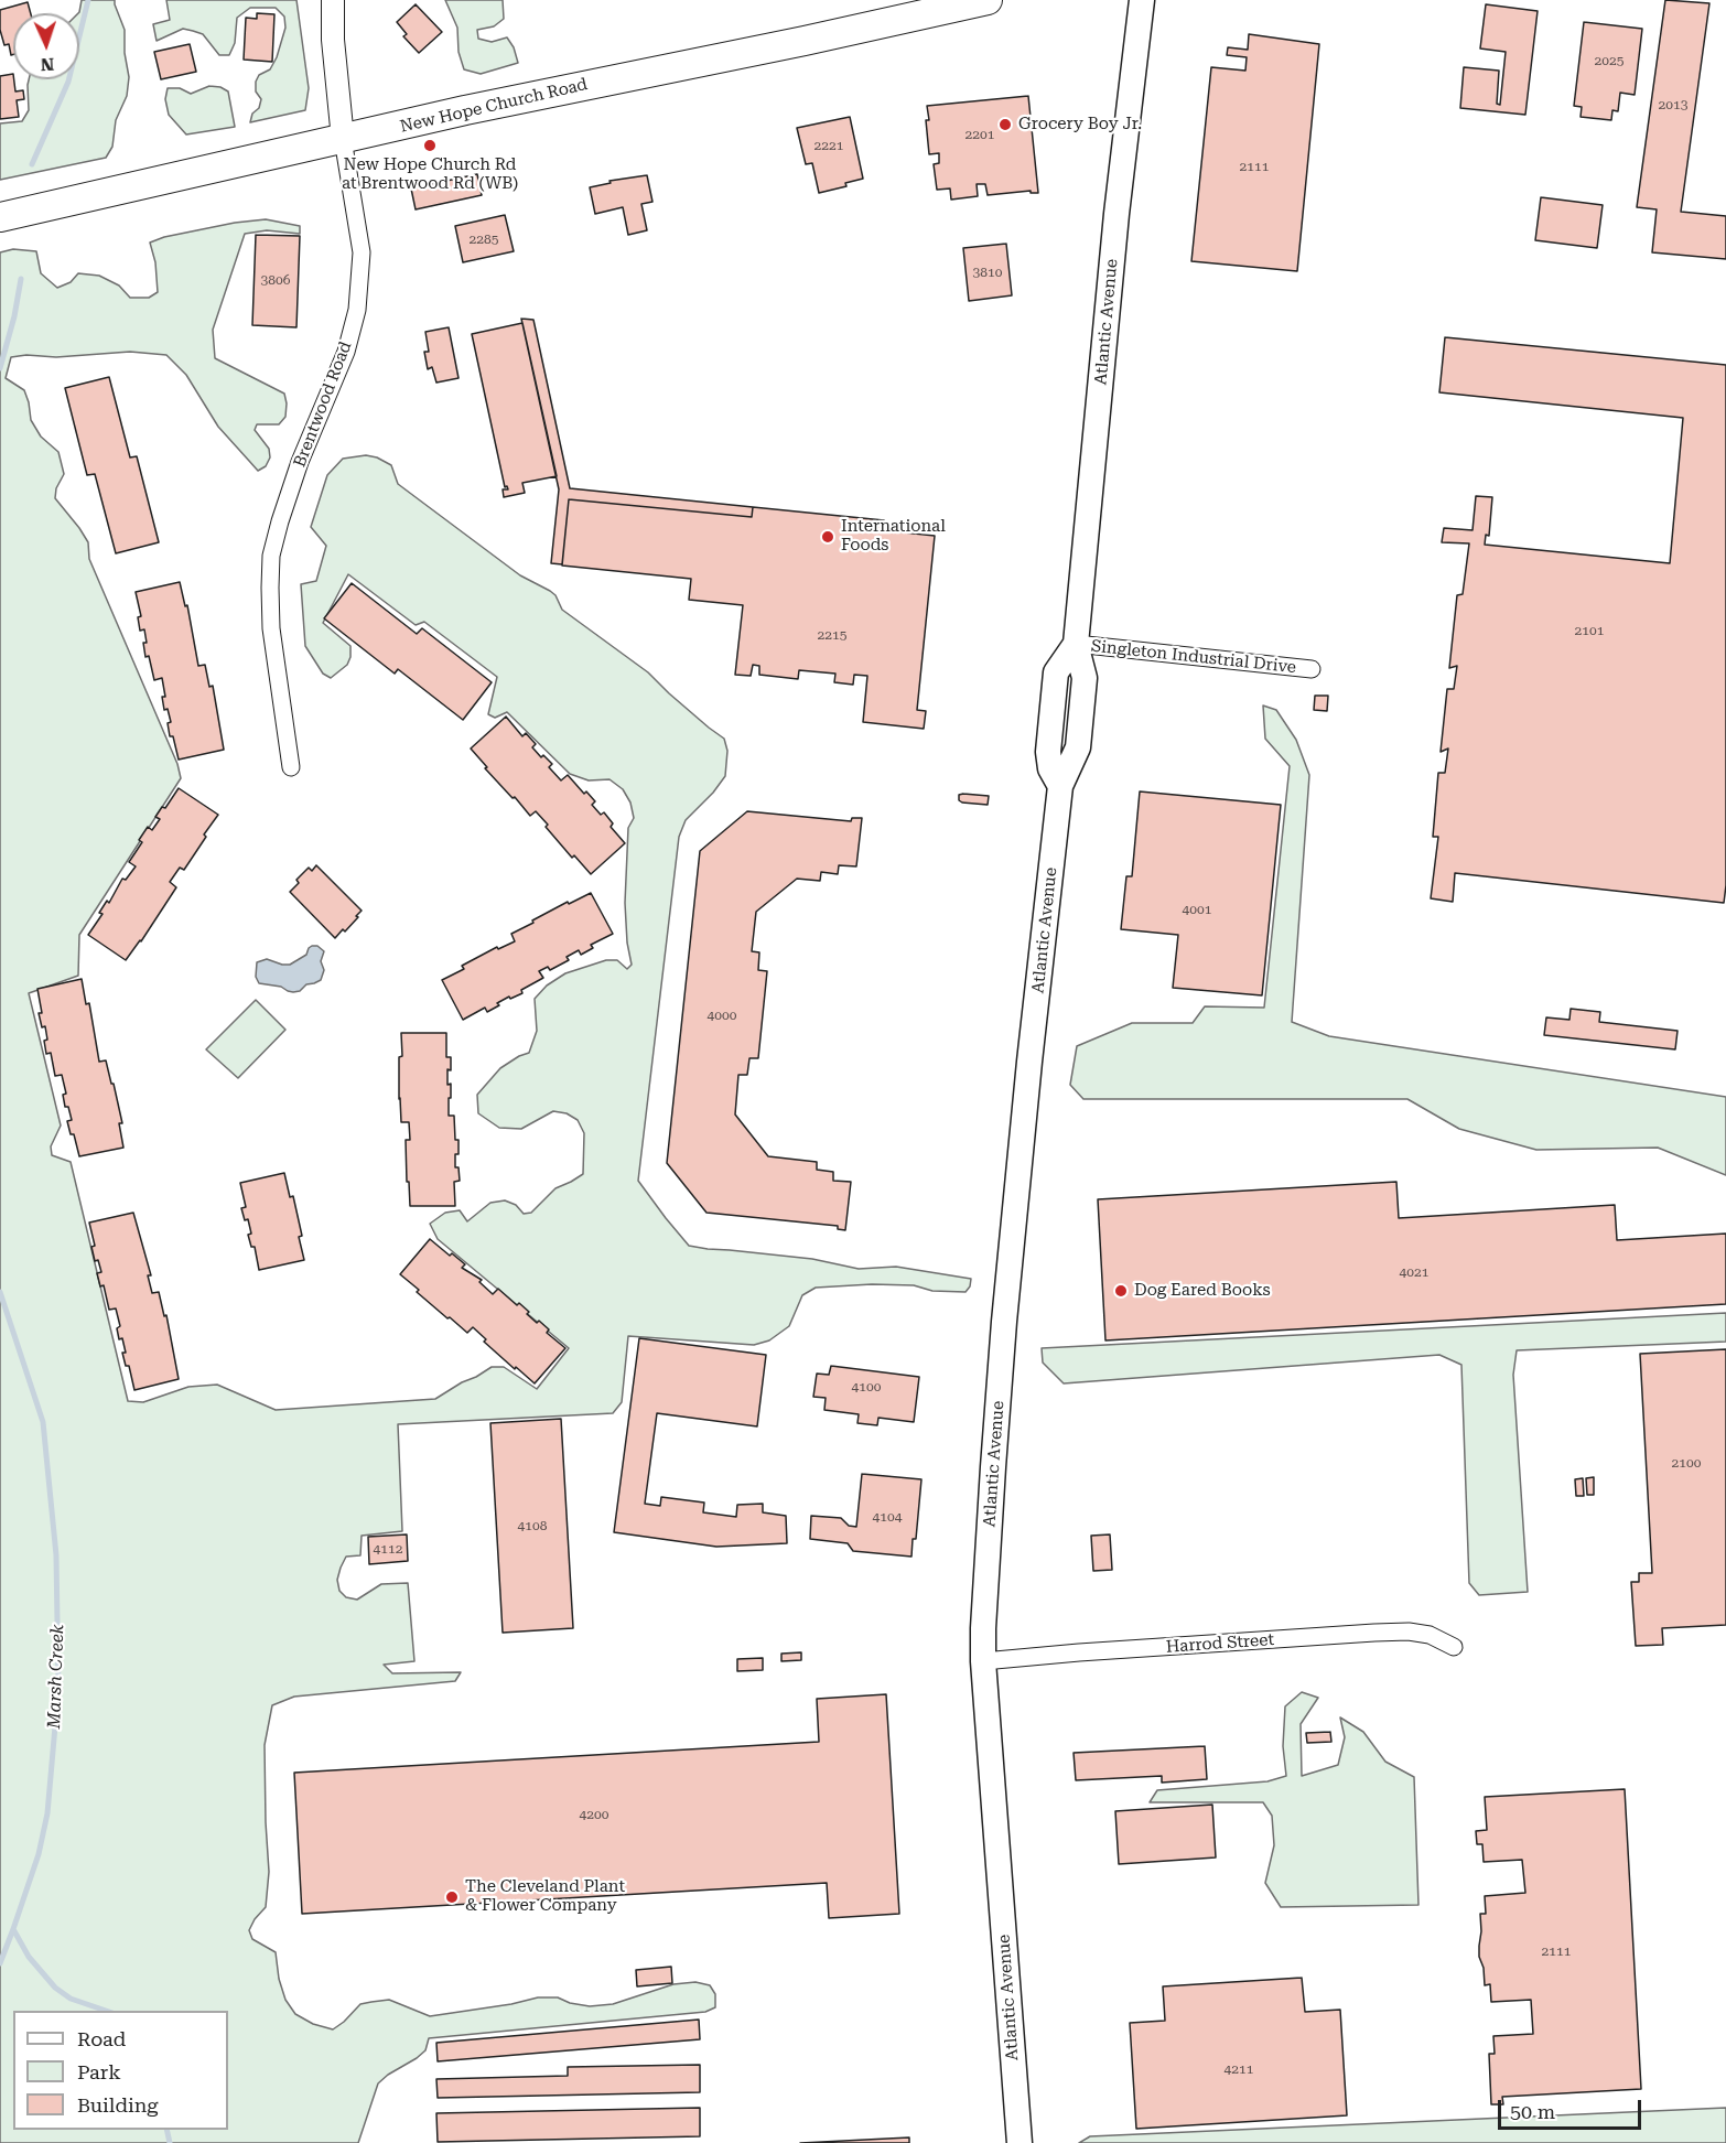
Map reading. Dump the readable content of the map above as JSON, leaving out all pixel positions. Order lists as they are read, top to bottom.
{
  "streets": {
    "main road": ["New Hope Church Road", "Atlantic Avenue"],
    "street": ["Brentwood Road", "Singleton Industrial Drive", "Harrod Street"]
  },
  "crossings": [
    ["New Hope Church Road", "Brentwood Road"],
    ["Atlantic Avenue", "Singleton Industrial Drive"],
    ["Atlantic Avenue", "Harrod Street"]
  ],
  "water": ["Marsh Creek"],
  "places": [
    "Grocery Boy Jr.",
    "New Hope Church Rd at Brentwood Rd (WB)",
    "International Foods",
    "Dog Eared Books",
    "The Cleveland Plant & Flower Company"
  ],
  "house_numbers": [
    "2025",
    "2013",
    "2201",
    "2221",
    "2111",
    "2285",
    "3810",
    "3806",
    "2101",
    "2215",
    "4001",
    "4000",
    "4021",
    "4100",
    "2100",
    "4104",
    "4108",
    "4112",
    "4200",
    "2111",
    "4211"
  ],
  "legend": ["Road", "Park", "Building"],
  "scale_bar": "50 m",
  "north": "bottom"
}
